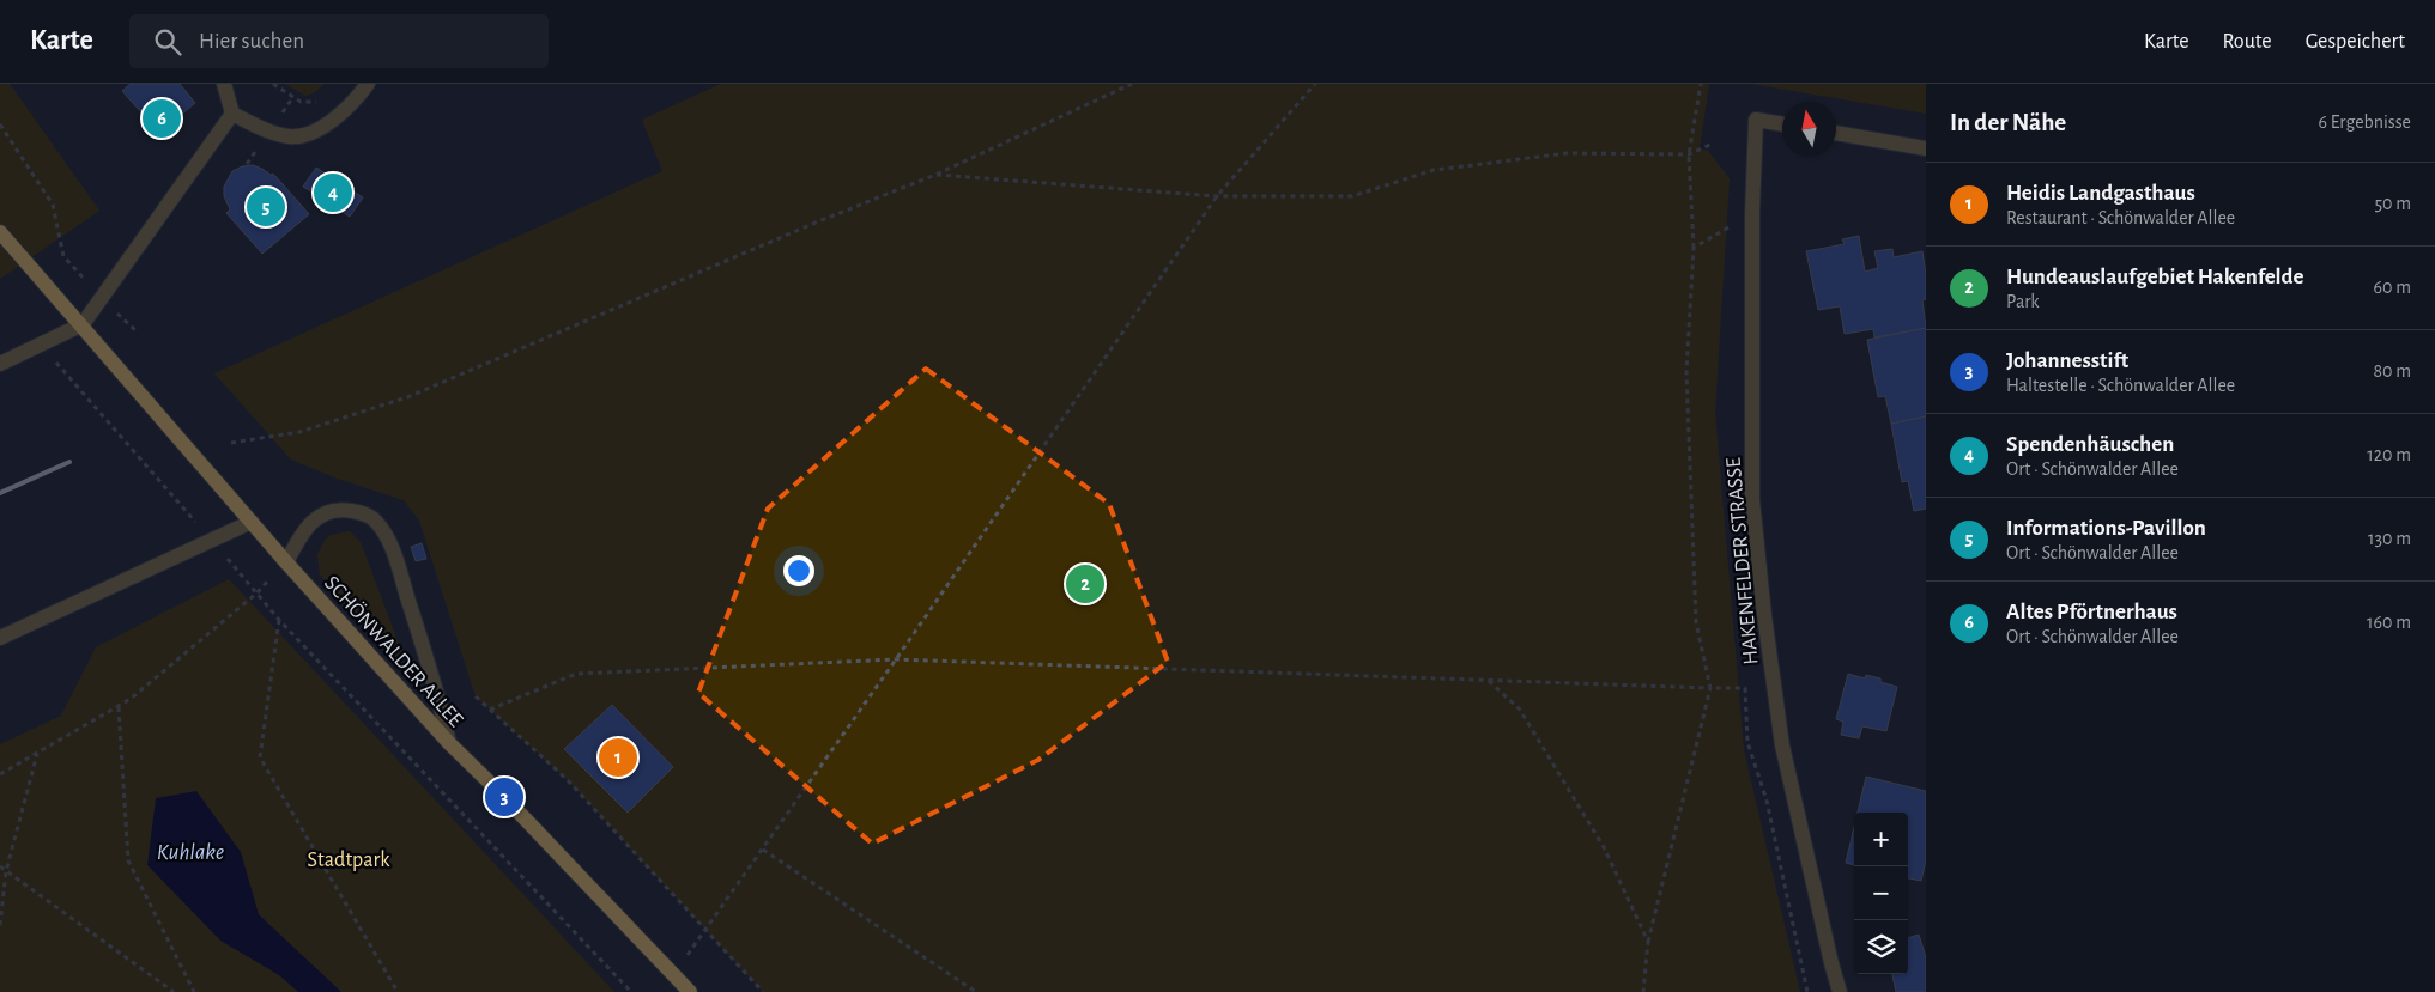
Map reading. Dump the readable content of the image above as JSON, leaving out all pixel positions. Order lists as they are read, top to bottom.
{
  "streets": {
    "main road": ["SCHÖNWALDER ALLEE"],
    "street": ["HAKENFELDER STRASSE"]
  },
  "water": ["Kuhlake"],
  "parks": ["Stadtpark"],
  "north": "top",
  "page": {
    "header": "Karte",
    "search": "Hier suchen",
    "nav": ["Karte", "Route", "Gespeichert"],
    "heading": ["In der Nähe", "6 Ergebnisse"],
    "pins": [
      "6",
      "4",
      "5",
      "2",
      "1",
      "3"
    ],
    "list": [
      {
        "mark": "1",
        "name": "Heidis Landgasthaus",
        "note": "Restaurant · Schönwalder Allee",
        "value": "50 m"
      },
      {
        "mark": "2",
        "name": "Hundeauslaufgebiet Hakenfelde",
        "note": "Park",
        "value": "60 m"
      },
      {
        "mark": "3",
        "name": "Johannesstift",
        "note": "Haltestelle · Schönwalder Allee",
        "value": "80 m"
      },
      {
        "mark": "4",
        "name": "Spendenhäuschen",
        "note": "Ort · Schönwalder Allee",
        "value": "120 m"
      },
      {
        "mark": "5",
        "name": "Informations-Pavillon",
        "note": "Ort · Schönwalder Allee",
        "value": "130 m"
      },
      {
        "mark": "6",
        "name": "Altes Pförtnerhaus",
        "note": "Ort · Schönwalder Allee",
        "value": "160 m"
      }
    ],
    "map_buttons": ["+", "−"]
  }
}
